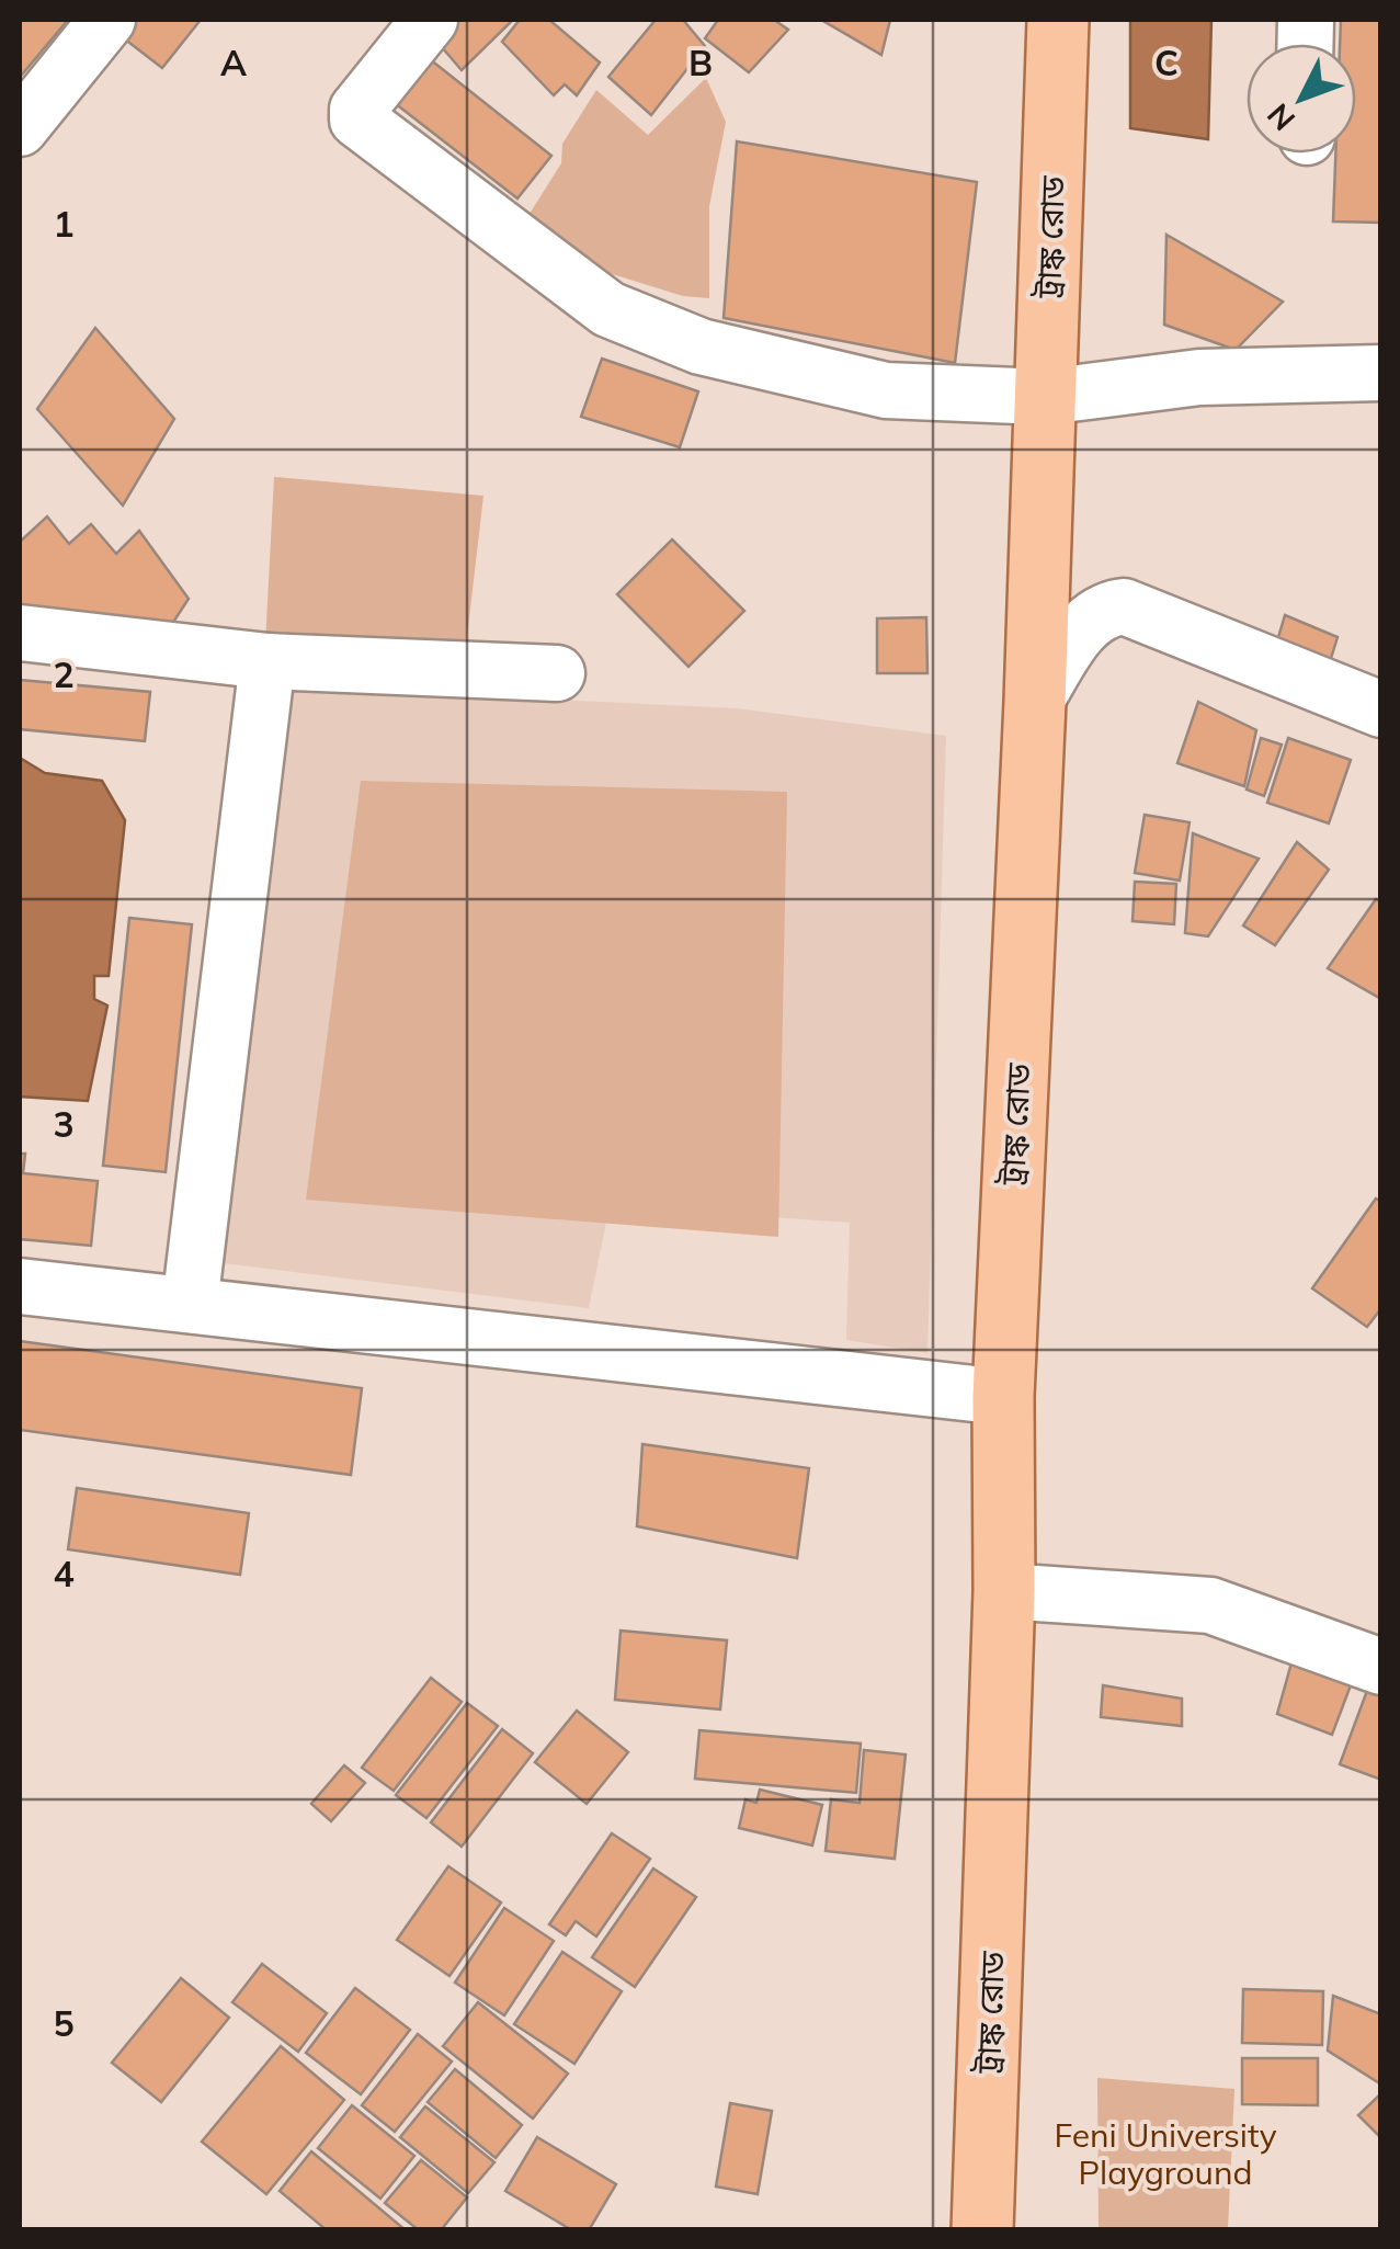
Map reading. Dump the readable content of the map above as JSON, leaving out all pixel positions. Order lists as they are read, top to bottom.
{
  "streets": {
    "main road": ["ট্রাঙ্ক রোড"]
  },
  "parks": ["Feni University Playground"],
  "north": "bottom left",
  "grid": {
    "columns": ["A", "B", "C"],
    "rows": [
      "1",
      "2",
      "3",
      "4",
      "5"
    ]
  }
}
